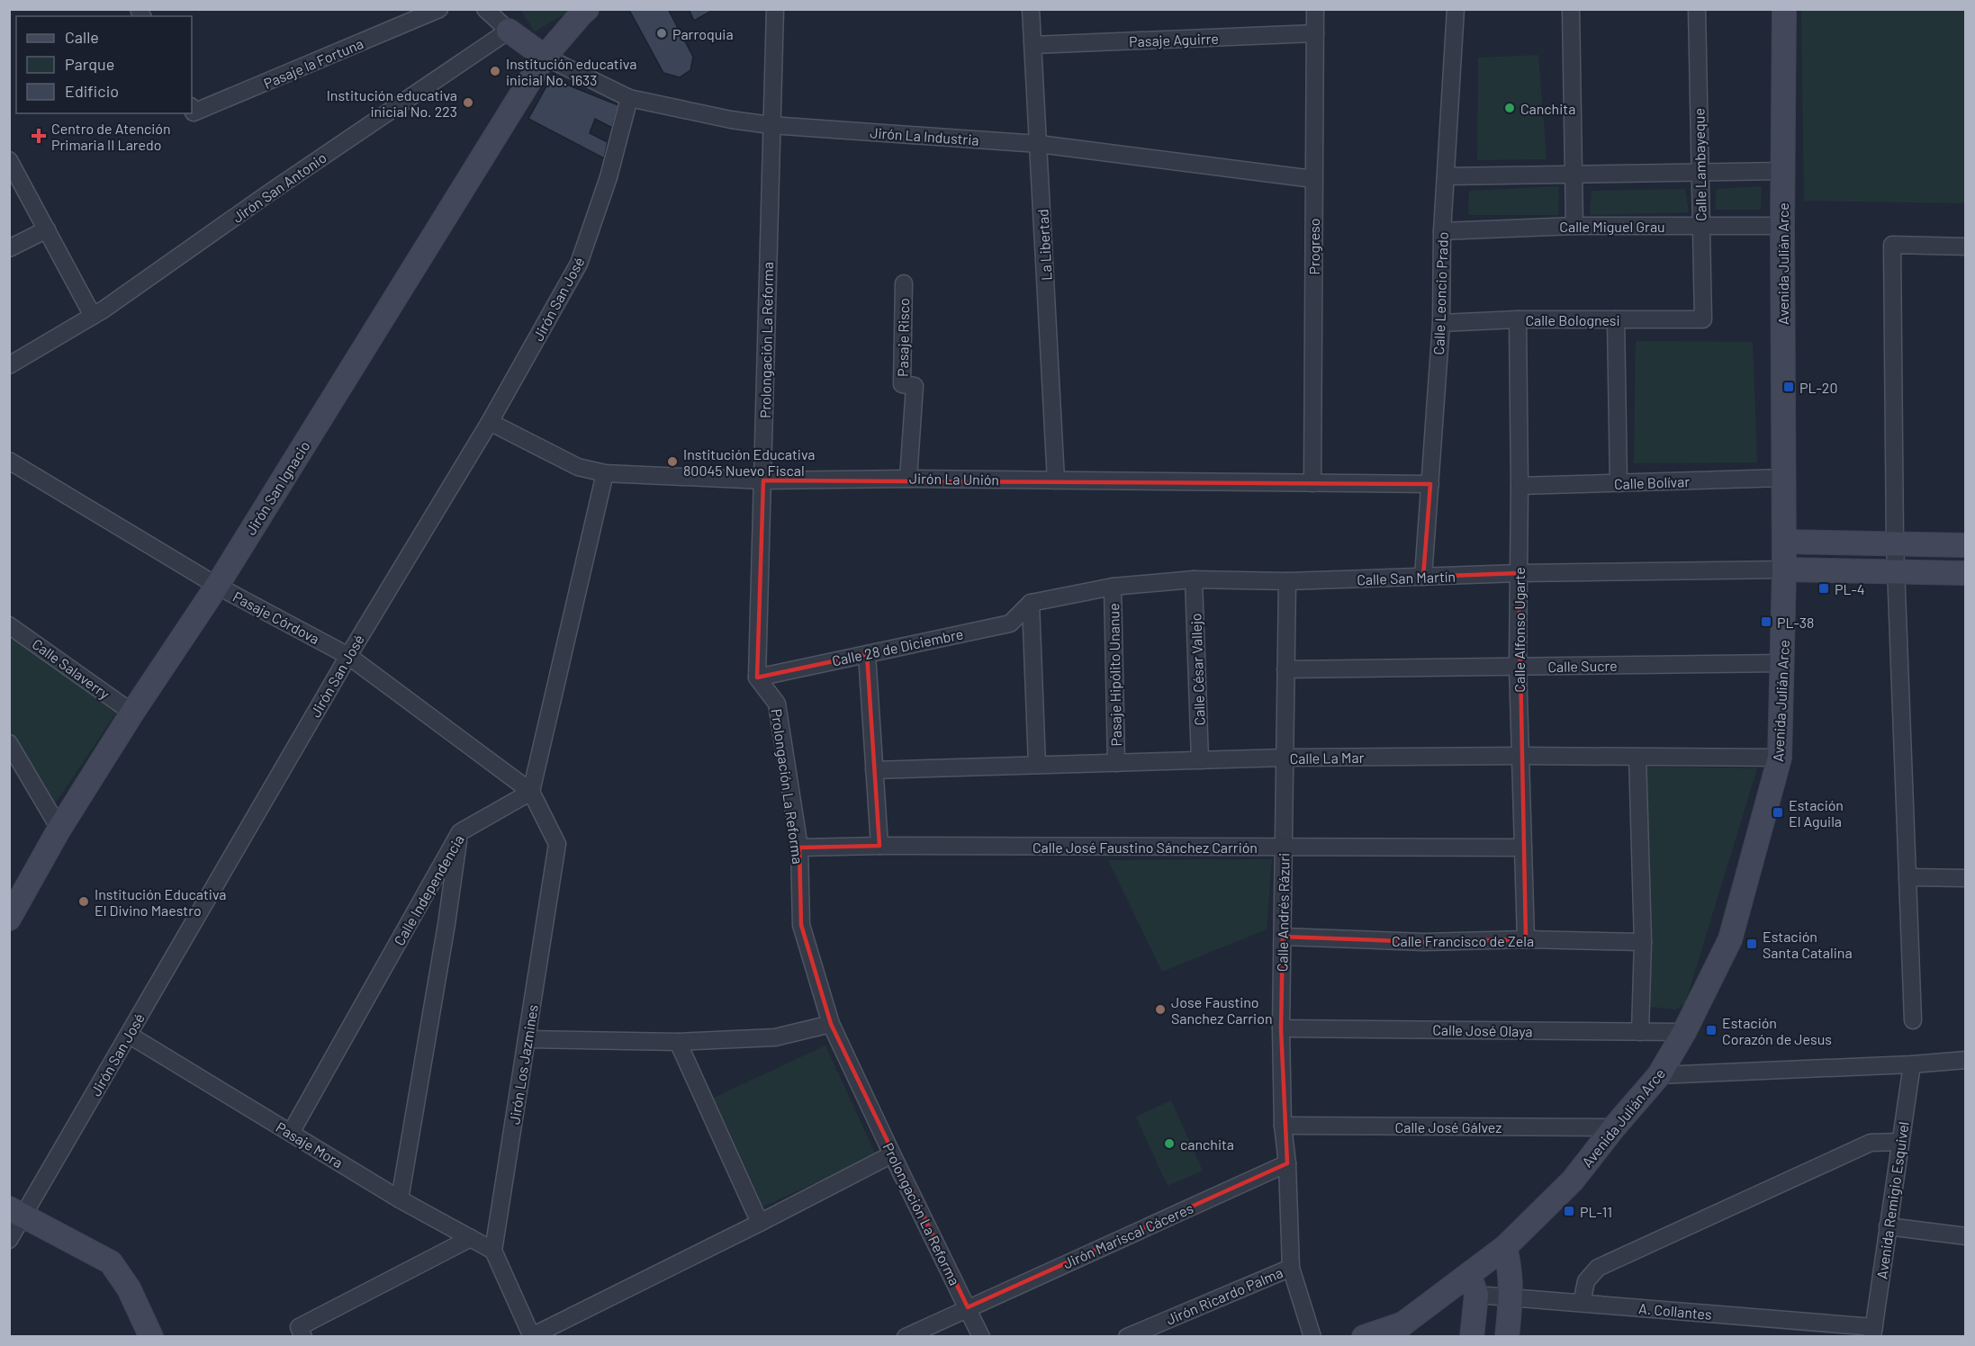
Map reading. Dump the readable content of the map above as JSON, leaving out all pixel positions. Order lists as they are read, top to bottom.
{
  "streets": {
    "street": [
      "Pasaje Aguirre",
      "Pasaje la Fortuna",
      "Jirón La Industria",
      "Calle Lambayeque",
      "Jirón San Antonio",
      "Calle Miguel Grau",
      "La Libertad",
      "Progreso",
      "Avenida Julián Arce",
      "Calle Leoncio Prado",
      "Jirón San José",
      "Calle Bolognesi",
      "Pasaje Risco",
      "Prolongación La Reforma",
      "Jirón La Unión",
      "Calle Bolívar",
      "Jirón San Ignacio",
      "Calle San Martín",
      "Pasaje Córdova",
      "Calle Alfonso Ugarte",
      "Calle 28 de Diciembre",
      "Calle Sucre",
      "Calle Salaverry",
      "Calle César Vallejo",
      "Pasaje Hipólito Unanue",
      "Calle La Mar",
      "Calle José Faustino Sánchez Carrión",
      "Calle Independencia",
      "Calle Andrés Rázuri",
      "Calle Francisco de Zela",
      "Calle José Olaya",
      "Jirón Los Jazmines",
      "Calle José Gálvez",
      "Pasaje Mora",
      "Avenida Remigio Esquivel",
      "Jirón Mariscal Cáceres",
      "Jirón Ricardo Palma",
      "A. Collantes"
    ]
  },
  "crossings": [
    ["Pasaje Aguirre", "La Libertad"],
    ["Pasaje Aguirre", "Progreso"],
    ["Jirón La Industria", "La Libertad"],
    ["Jirón La Industria", "Progreso"],
    ["Jirón La Industria", "Jirón San José"],
    ["Jirón La Industria", "Prolongación La Reforma"],
    ["Jirón La Industria", "Jirón San Ignacio"],
    ["Calle Lambayeque", "Calle Miguel Grau"],
    ["Calle Lambayeque", "Calle Bolognesi"],
    ["Calle Miguel Grau", "Avenida Julián Arce"],
    ["Calle Miguel Grau", "Calle Leoncio Prado"],
    ["La Libertad", "Jirón La Unión"],
    ["Progreso", "Jirón La Unión"],
    ["Avenida Julián Arce", "Calle Bolívar"],
    ["Avenida Julián Arce", "Calle San Martín"],
    ["Avenida Julián Arce", "Calle Sucre"],
    ["Avenida Julián Arce", "Calle La Mar"],
    ["Avenida Julián Arce", "Calle José Olaya"],
    ["Avenida Julián Arce", "Calle José Gálvez"],
    ["Avenida Julián Arce", "A. Collantes"],
    ["Calle Leoncio Prado", "Calle Bolognesi"],
    ["Calle Leoncio Prado", "Jirón La Unión"],
    ["Calle Leoncio Prado", "Calle San Martín"],
    ["Jirón San José", "Jirón La Unión"],
    ["Jirón San José", "Pasaje Córdova"],
    ["Jirón San José", "Pasaje Mora"],
    ["Calle Bolognesi", "Calle Alfonso Ugarte"],
    ["Pasaje Risco", "Jirón La Unión"],
    ["Prolongación La Reforma", "Jirón La Unión"],
    ["Prolongación La Reforma", "Calle 28 de Diciembre"],
    ["Prolongación La Reforma", "Calle José Faustino Sánchez Carrión"],
    ["Prolongación La Reforma", "Jirón Mariscal Cáceres"],
    ["Calle Bolívar", "Calle Alfonso Ugarte"],
    ["Jirón San Ignacio", "Pasaje Córdova"],
    ["Jirón San Ignacio", "Calle Salaverry"],
    ["Calle San Martín", "Calle Alfonso Ugarte"],
    ["Calle San Martín", "Calle 28 de Diciembre"],
    ["Calle San Martín", "Calle César Vallejo"],
    ["Calle San Martín", "Pasaje Hipólito Unanue"],
    ["Calle San Martín", "Calle Andrés Rázuri"],
    ["Pasaje Córdova", "Calle Independencia"],
    ["Pasaje Córdova", "Jirón Los Jazmines"],
    ["Calle Alfonso Ugarte", "Calle Sucre"],
    ["Calle Alfonso Ugarte", "Calle La Mar"],
    ["Calle Alfonso Ugarte", "Calle José Faustino Sánchez Carrión"],
    ["Calle Alfonso Ugarte", "Calle Francisco de Zela"],
    ["Calle Sucre", "Calle Andrés Rázuri"],
    ["Calle César Vallejo", "Calle La Mar"],
    ["Pasaje Hipólito Unanue", "Calle La Mar"],
    ["Calle La Mar", "Calle Andrés Rázuri"],
    ["Calle José Faustino Sánchez Carrión", "Calle Andrés Rázuri"],
    ["Calle Independencia", "Jirón Los Jazmines"],
    ["Calle Independencia", "Pasaje Mora"],
    ["Calle Andrés Rázuri", "Calle Francisco de Zela"],
    ["Calle Andrés Rázuri", "Calle José Olaya"],
    ["Calle Andrés Rázuri", "Calle José Gálvez"],
    ["Calle Andrés Rázuri", "Jirón Mariscal Cáceres"],
    ["Calle Andrés Rázuri", "Jirón Ricardo Palma"],
    ["Jirón Los Jazmines", "Pasaje Mora"],
    ["Avenida Remigio Esquivel", "A. Collantes"]
  ],
  "places": {
    "other": [
      "Parroquia",
      "Institución educativa inicial No. 1633",
      "Institución educativa inicial No. 223",
      "Canchita",
      "Institución Educativa 80045 Nuevo Fiscal",
      "Institución Educativa El Divino Maestro",
      "Jose Faustino Sanchez Carrion",
      "canchita"
    ],
    "health": ["Centro de Atención Primaria II Laredo"],
    "transit": [
      "PL-20",
      "PL-4",
      "PL-38",
      "Estación El Aguila",
      "Estación Santa Catalina",
      "Estación Corazón de Jesus",
      "PL-11"
    ]
  },
  "legend": ["Calle", "Parque", "Edificio"]
}
